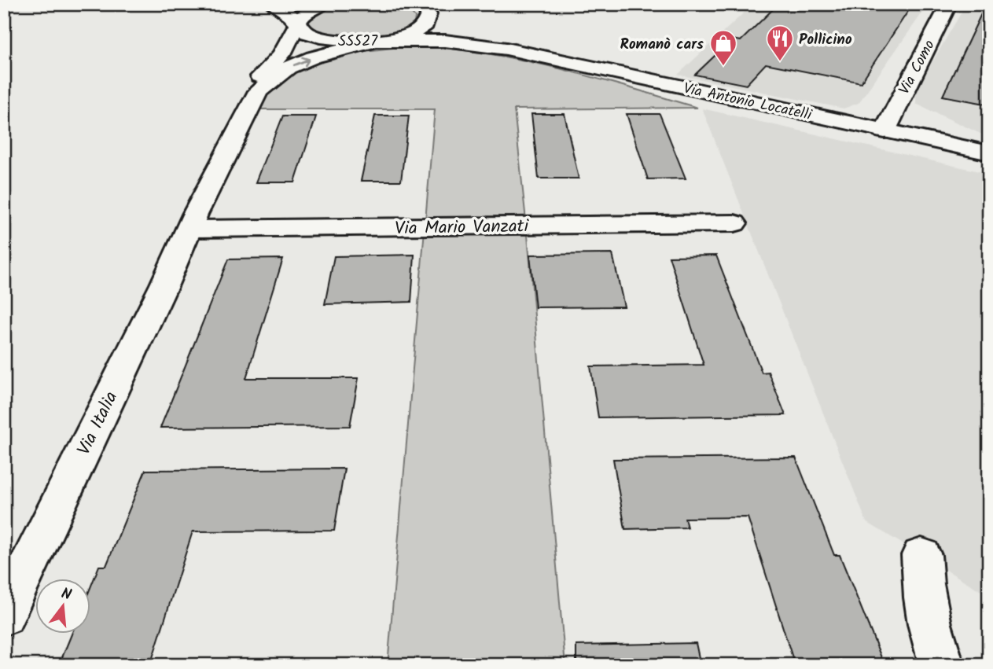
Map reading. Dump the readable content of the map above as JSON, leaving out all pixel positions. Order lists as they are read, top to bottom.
{
  "streets": {
    "street": [
      "SS527",
      "Via Como",
      "Via Antonio Locatelli",
      "Via Mario Vanzati",
      "Via Italia"
    ]
  },
  "crossings": [
    ["SS527", "Via Antonio Locatelli"],
    ["SS527", "Via Italia"],
    ["Via Como", "Via Antonio Locatelli"],
    ["Via Antonio Locatelli", "Via Italia"],
    ["Via Mario Vanzati", "Via Italia"]
  ],
  "places": {
    "restaurant": ["Pollicino"],
    "shop": ["Romanò cars"]
  },
  "north": "top"
}
